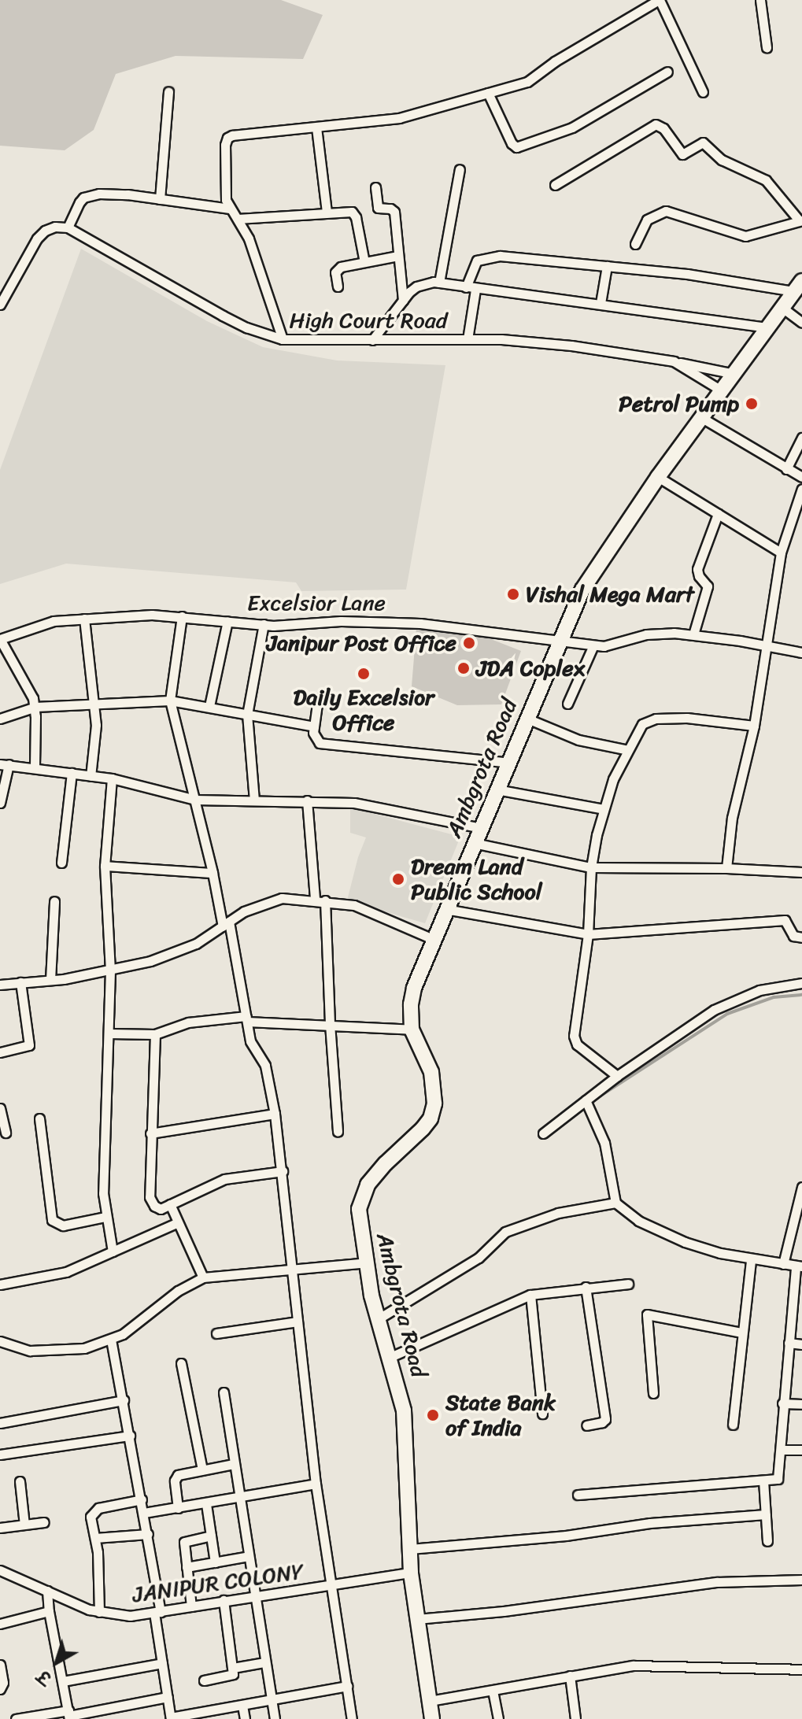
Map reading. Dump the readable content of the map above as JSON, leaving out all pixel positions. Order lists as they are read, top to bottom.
{
  "streets": {
    "main road": ["Ambgrota Road"],
    "street": ["High Court Road", "Excelsior Lane", "JANIPUR COLONY"]
  },
  "crossings": [
    ["High Court Road", "Ambgrota Road"],
    ["Excelsior Lane", "Ambgrota Road"],
    ["Ambgrota Road", "JANIPUR COLONY"]
  ],
  "places": [
    "Petrol Pump",
    "Vishal Mega Mart",
    "Janipur Post Office",
    "JDA Coplex",
    "Daily Excelsior Office",
    "Dream Land Public School",
    "State Bank of India"
  ],
  "north": "bottom left"
}
